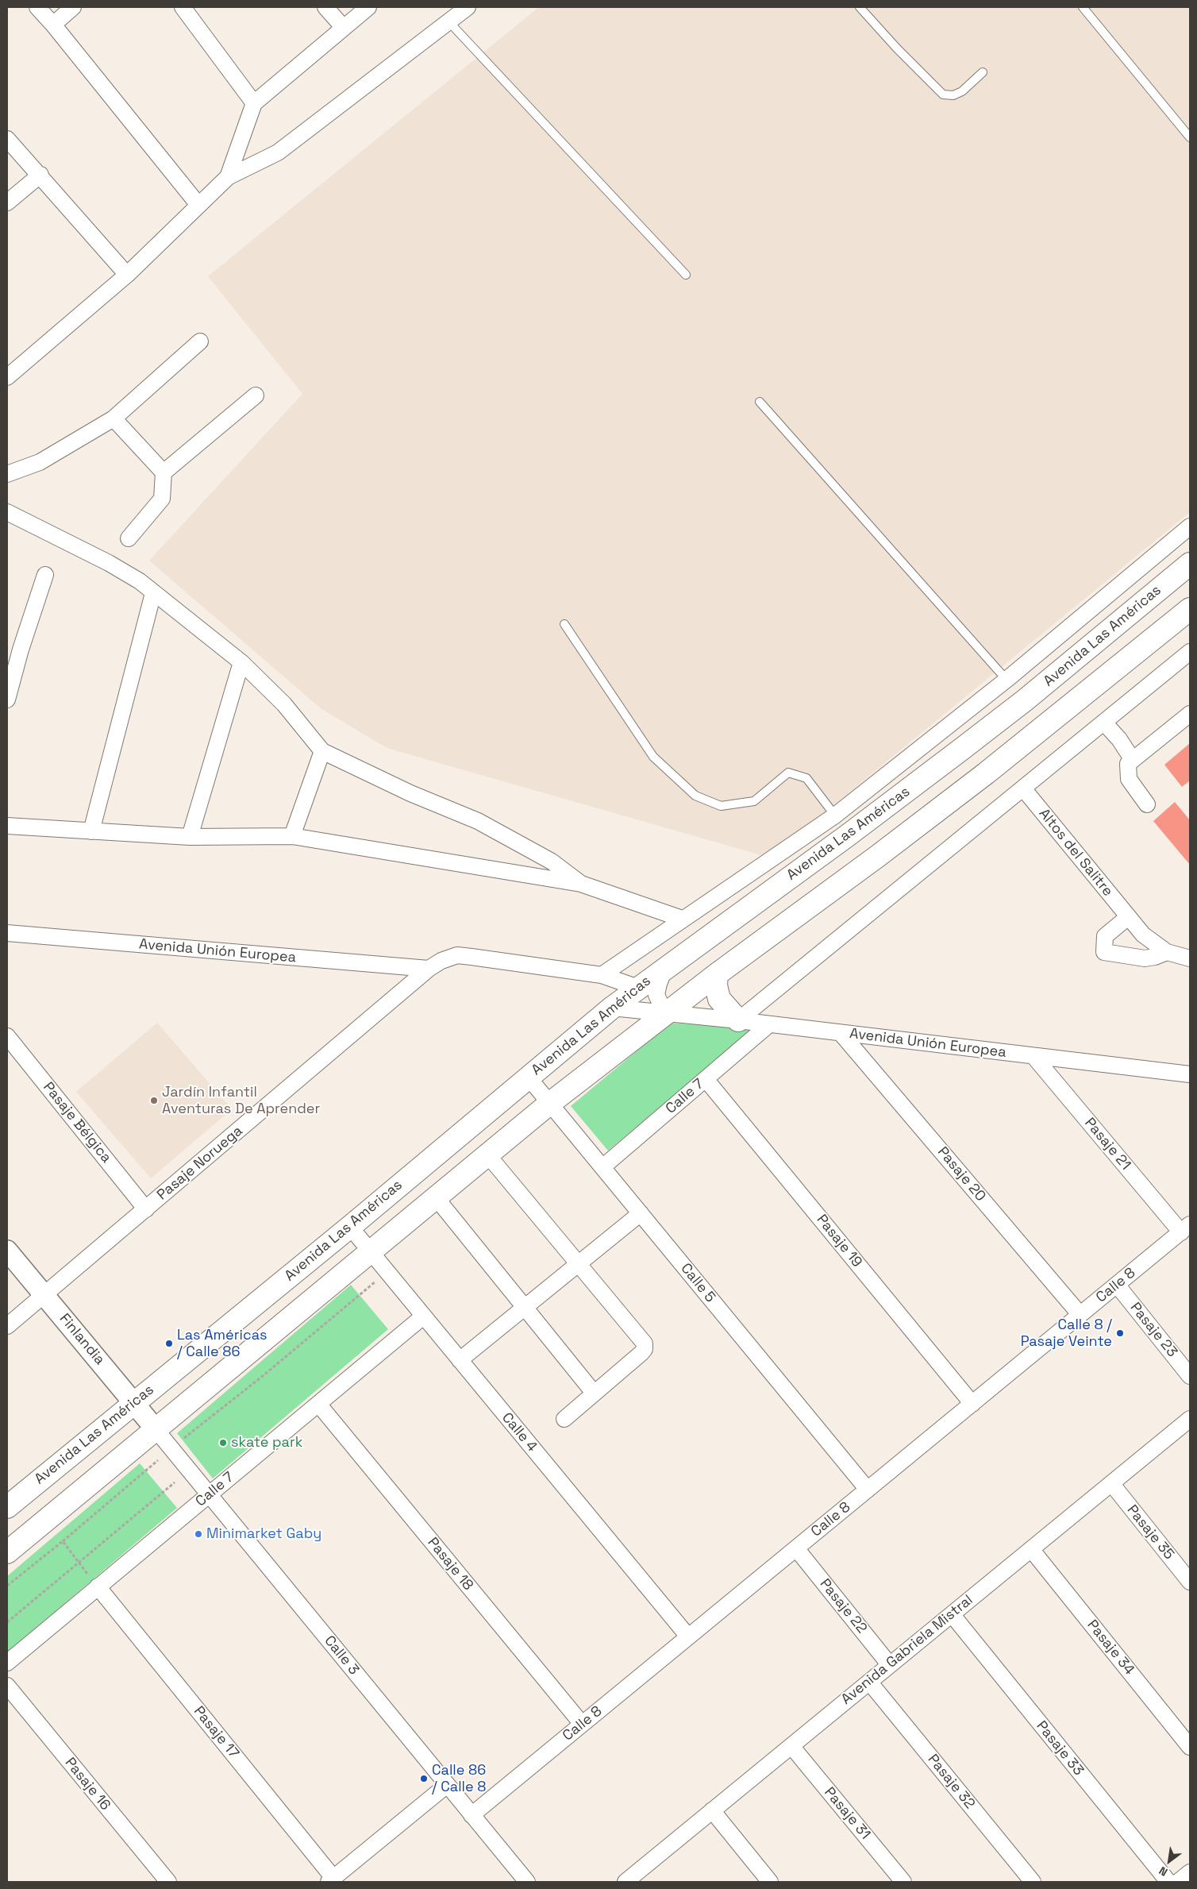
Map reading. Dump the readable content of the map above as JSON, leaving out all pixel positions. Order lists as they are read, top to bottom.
{
  "streets": {
    "main road": ["Avenida Las Américas"],
    "street": [
      "Altos del Salitre",
      "Avenida Unión Europea",
      "Calle 7",
      "Pasaje Bélgica",
      "Pasaje 21",
      "Pasaje Noruega",
      "Pasaje 20",
      "Pasaje 19",
      "Calle 5",
      "Calle 8",
      "Pasaje 23",
      "Finlandia",
      "Calle 4",
      "Pasaje 35",
      "Pasaje 18",
      "Pasaje 22",
      "Pasaje 34",
      "Avenida Gabriela Mistral",
      "Calle 3",
      "Pasaje 17",
      "Pasaje 33",
      "Pasaje 32",
      "Pasaje 16",
      "Pasaje 31"
    ]
  },
  "crossings": [
    ["Avenida Las Américas", "Avenida Unión Europea"],
    ["Avenida Las Américas", "Pasaje Noruega"],
    ["Avenida Las Américas", "Calle 5"],
    ["Avenida Las Américas", "Finlandia"],
    ["Avenida Las Américas", "Calle 4"],
    ["Avenida Unión Europea", "Calle 7"],
    ["Avenida Unión Europea", "Pasaje 21"],
    ["Avenida Unión Europea", "Pasaje Noruega"],
    ["Avenida Unión Europea", "Pasaje 20"],
    ["Calle 7", "Pasaje 19"],
    ["Calle 7", "Calle 5"],
    ["Calle 7", "Calle 4"],
    ["Calle 7", "Pasaje 18"],
    ["Calle 7", "Calle 3"],
    ["Calle 7", "Pasaje 17"],
    ["Pasaje Bélgica", "Pasaje Noruega"],
    ["Pasaje 21", "Calle 8"],
    ["Pasaje Noruega", "Finlandia"],
    ["Pasaje 20", "Calle 8"],
    ["Pasaje 19", "Calle 8"],
    ["Calle 5", "Calle 8"],
    ["Calle 8", "Pasaje 23"],
    ["Calle 8", "Calle 4"],
    ["Calle 8", "Pasaje 18"],
    ["Calle 8", "Pasaje 22"],
    ["Calle 8", "Calle 3"],
    ["Finlandia", "Calle 3"],
    ["Pasaje 35", "Avenida Gabriela Mistral"],
    ["Pasaje 22", "Avenida Gabriela Mistral"],
    ["Pasaje 34", "Avenida Gabriela Mistral"],
    ["Avenida Gabriela Mistral", "Pasaje 33"],
    ["Avenida Gabriela Mistral", "Pasaje 32"],
    ["Avenida Gabriela Mistral", "Pasaje 31"]
  ],
  "places": [
    "Jardín Infantil Aventuras De Aprender",
    "Calle 8 / Pasaje Veinte",
    "Las Américas / Calle 86",
    "skate park",
    "Minimarket Gaby",
    "Calle 86 / Calle 8"
  ],
  "north": "bottom left"
}
